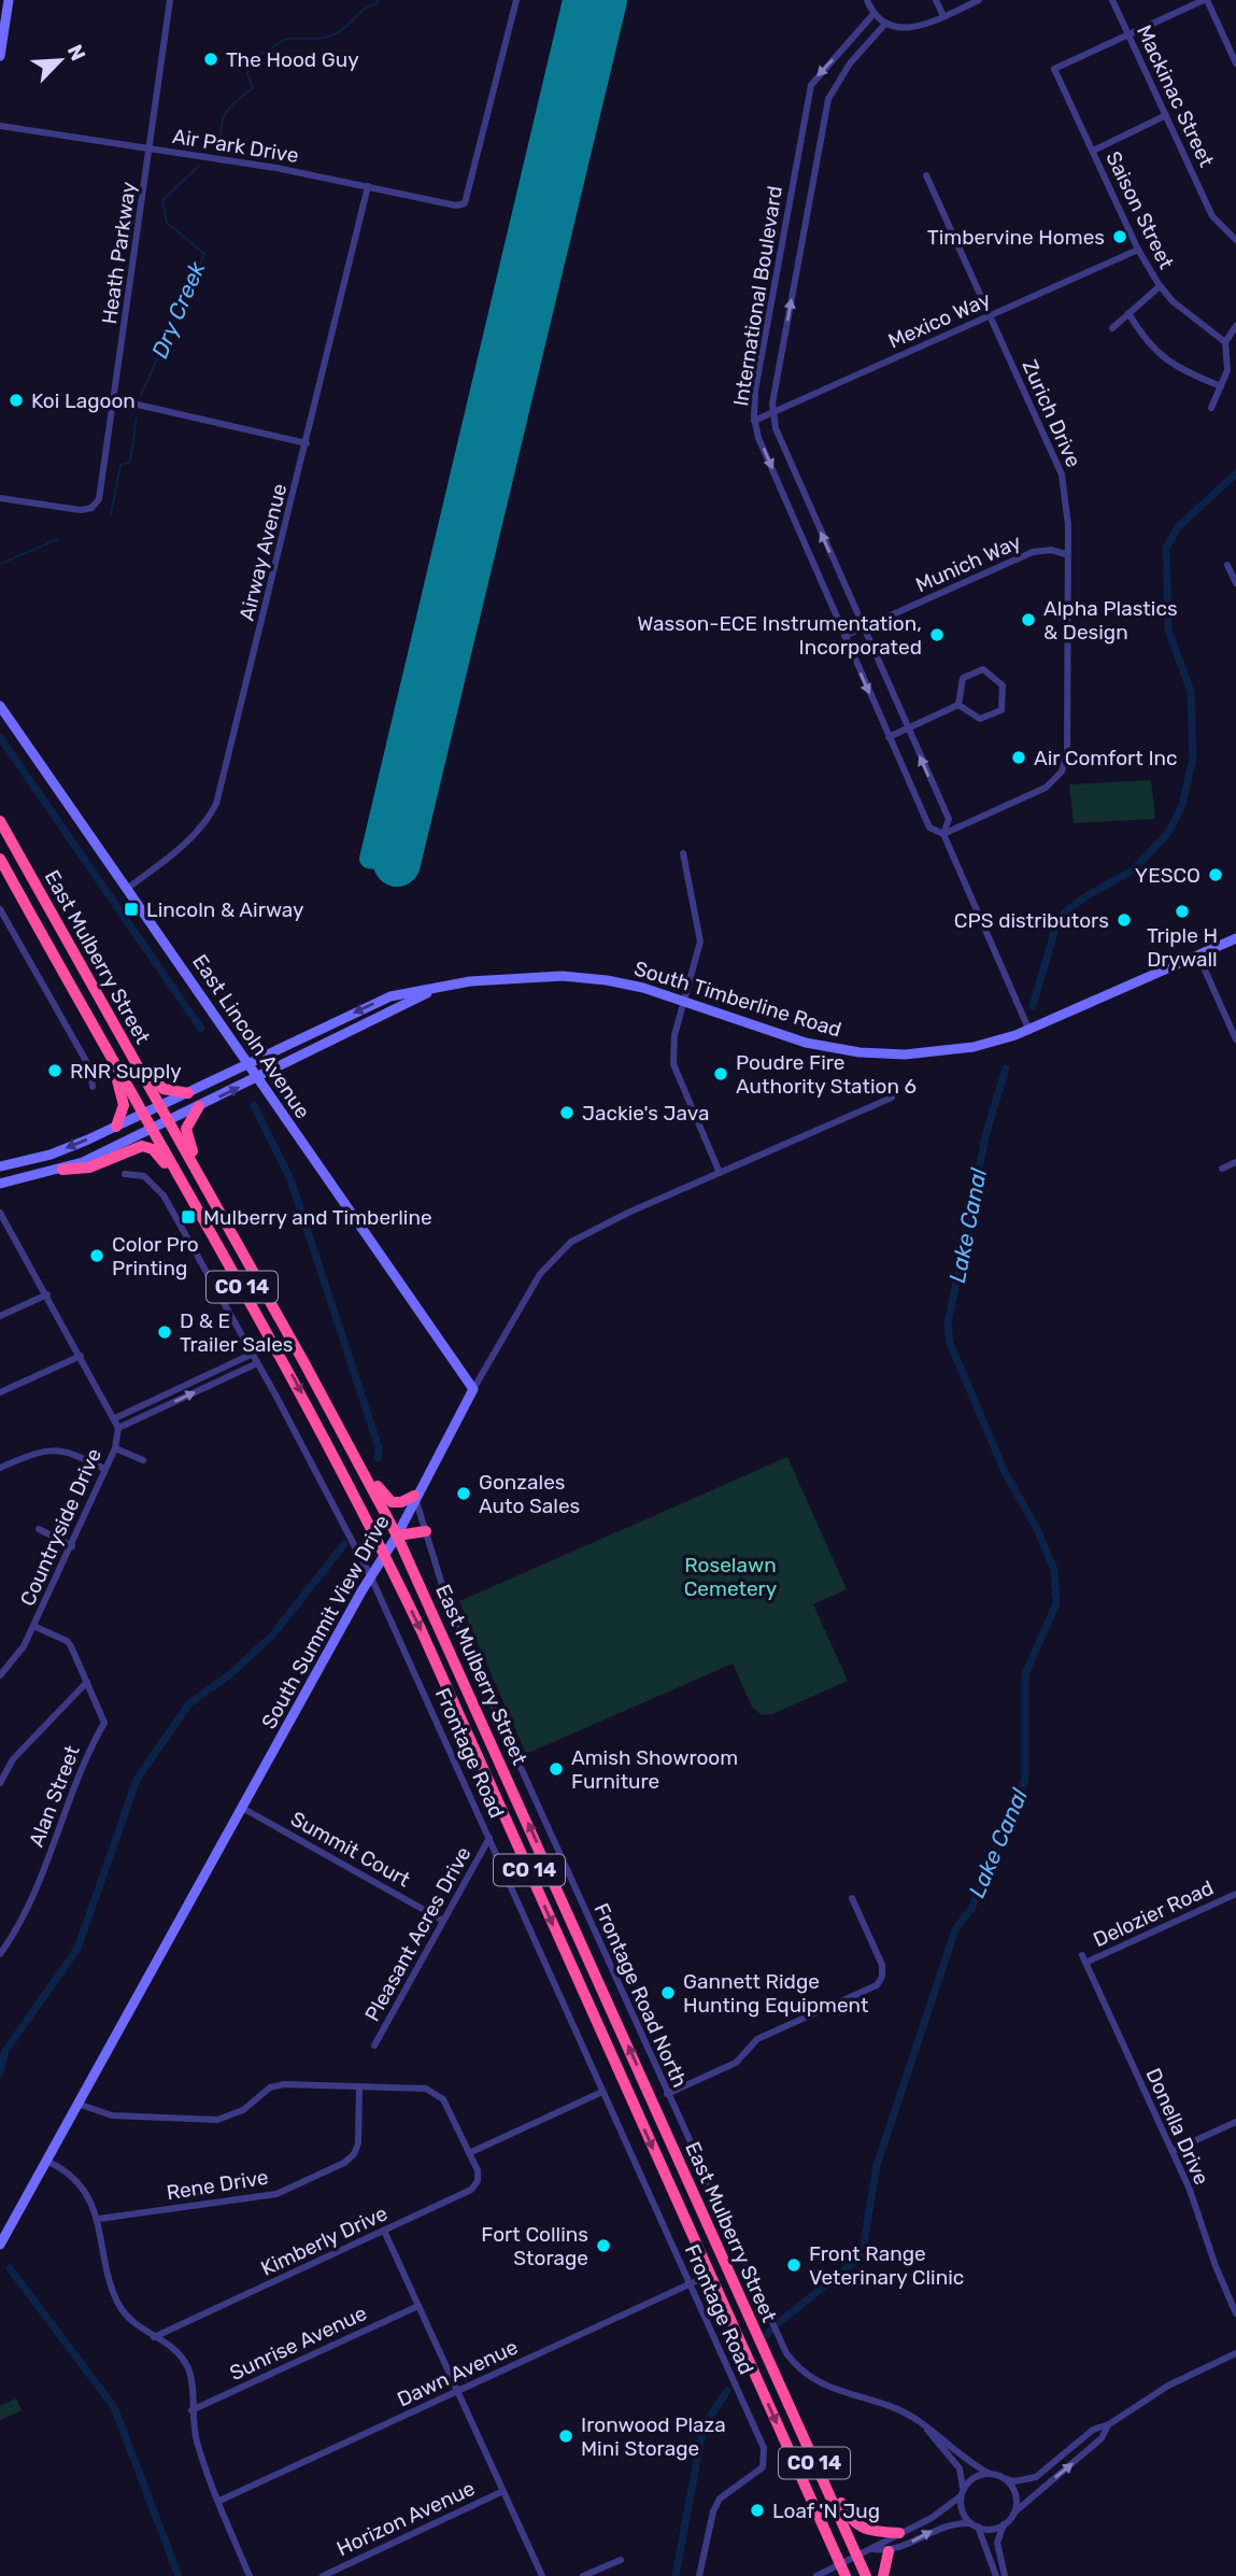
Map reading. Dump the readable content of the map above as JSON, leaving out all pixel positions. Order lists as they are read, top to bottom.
{
  "streets": {
    "highway": ["East Mulberry Street", "CO 14"],
    "street": [
      "Mackinac Street",
      "Air Park Drive",
      "Saison Street",
      "Heath Parkway",
      "International Boulevard",
      "Mexico Way",
      "Zurich Drive",
      "Airway Avenue",
      "Munich Way",
      "South Timberline Road",
      "East Lincoln Avenue",
      "Countryside Drive",
      "South Summit View Drive",
      "Frontage Road",
      "Alan Street",
      "Summit Court",
      "Delozier Road",
      "Pleasant Acres Drive",
      "Frontage Road North",
      "Donella Drive",
      "Rene Drive",
      "Kimberly Drive",
      "Sunrise Avenue",
      "Dawn Avenue",
      "Horizon Avenue"
    ]
  },
  "crossings": [
    ["Mackinac Street", "Saison Street"],
    ["Air Park Drive", "Heath Parkway"],
    ["Air Park Drive", "Airway Avenue"],
    ["Saison Street", "Mexico Way"],
    ["International Boulevard", "Mexico Way"],
    ["International Boulevard", "Zurich Drive"],
    ["International Boulevard", "Munich Way"],
    ["International Boulevard", "South Timberline Road"],
    ["Mexico Way", "Zurich Drive"],
    ["Zurich Drive", "Munich Way"],
    ["Airway Avenue", "East Lincoln Avenue"],
    ["East Mulberry Street", "South Timberline Road"],
    ["East Mulberry Street", "South Summit View Drive"],
    ["East Mulberry Street", "Dawn Avenue"],
    ["South Timberline Road", "East Lincoln Avenue"],
    ["East Lincoln Avenue", "South Summit View Drive"],
    ["Countryside Drive", "Frontage Road"],
    ["Countryside Drive", "Alan Street"],
    ["South Summit View Drive", "Frontage Road"],
    ["South Summit View Drive", "Summit Court"],
    ["South Summit View Drive", "Frontage Road North"],
    ["Frontage Road", "Pleasant Acres Drive"],
    ["Frontage Road", "Dawn Avenue"],
    ["Summit Court", "Pleasant Acres Drive"],
    ["Delozier Road", "Donella Drive"]
  ],
  "water": ["Dry Creek", "Lake Canal"],
  "parks": ["Roselawn Cemetery"],
  "places": {
    "other": [
      "The Hood Guy",
      "Timbervine Homes",
      "Koi Lagoon",
      "Alpha Plastics & Design",
      "Wasson-ECE Instrumentation, Incorporated",
      "Air Comfort Inc",
      "YESCO",
      "Triple H Drywall",
      "CPS distributors",
      "RNR Supply",
      "Poudre Fire Authority Station 6",
      "Jackie's Java",
      "Color Pro Printing",
      "D & E Trailer Sales",
      "Gonzales Auto Sales",
      "Amish Showroom Furniture",
      "Gannett Ridge Hunting Equipment",
      "Fort Collins Storage",
      "Front Range Veterinary Clinic",
      "Ironwood Plaza Mini Storage",
      "Loaf 'N Jug"
    ],
    "transit": ["Lincoln & Airway", "Mulberry and Timberline"]
  },
  "north": "top right"
}
